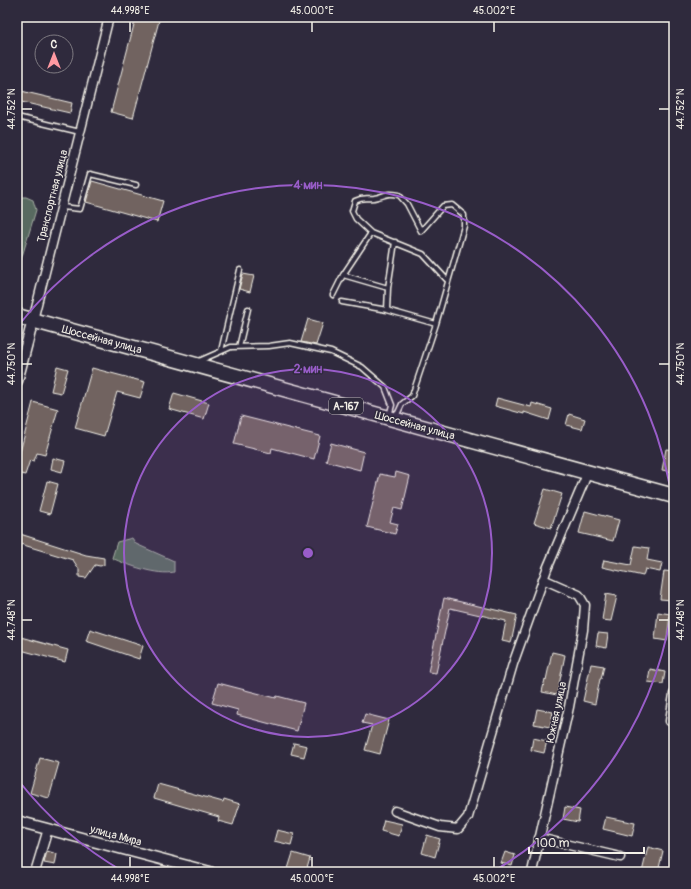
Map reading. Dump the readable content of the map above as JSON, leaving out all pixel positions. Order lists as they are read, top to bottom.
{
  "streets": {
    "highway": ["Шоссейная улица", "А-167"],
    "street": ["Транспортная улица", "Южная улица", "улица Мира"]
  },
  "crossings": [
    ["Транспортная улица", "Шоссейная улица"]
  ],
  "scale_bar": "100 m",
  "north": "top",
  "coordinates": [
    "44.998°E",
    "45.000°E",
    "45.002°E",
    "44.752°N",
    "44.750°N",
    "44.748°N"
  ],
  "rings": ["4 мин", "2 мин"]
}
